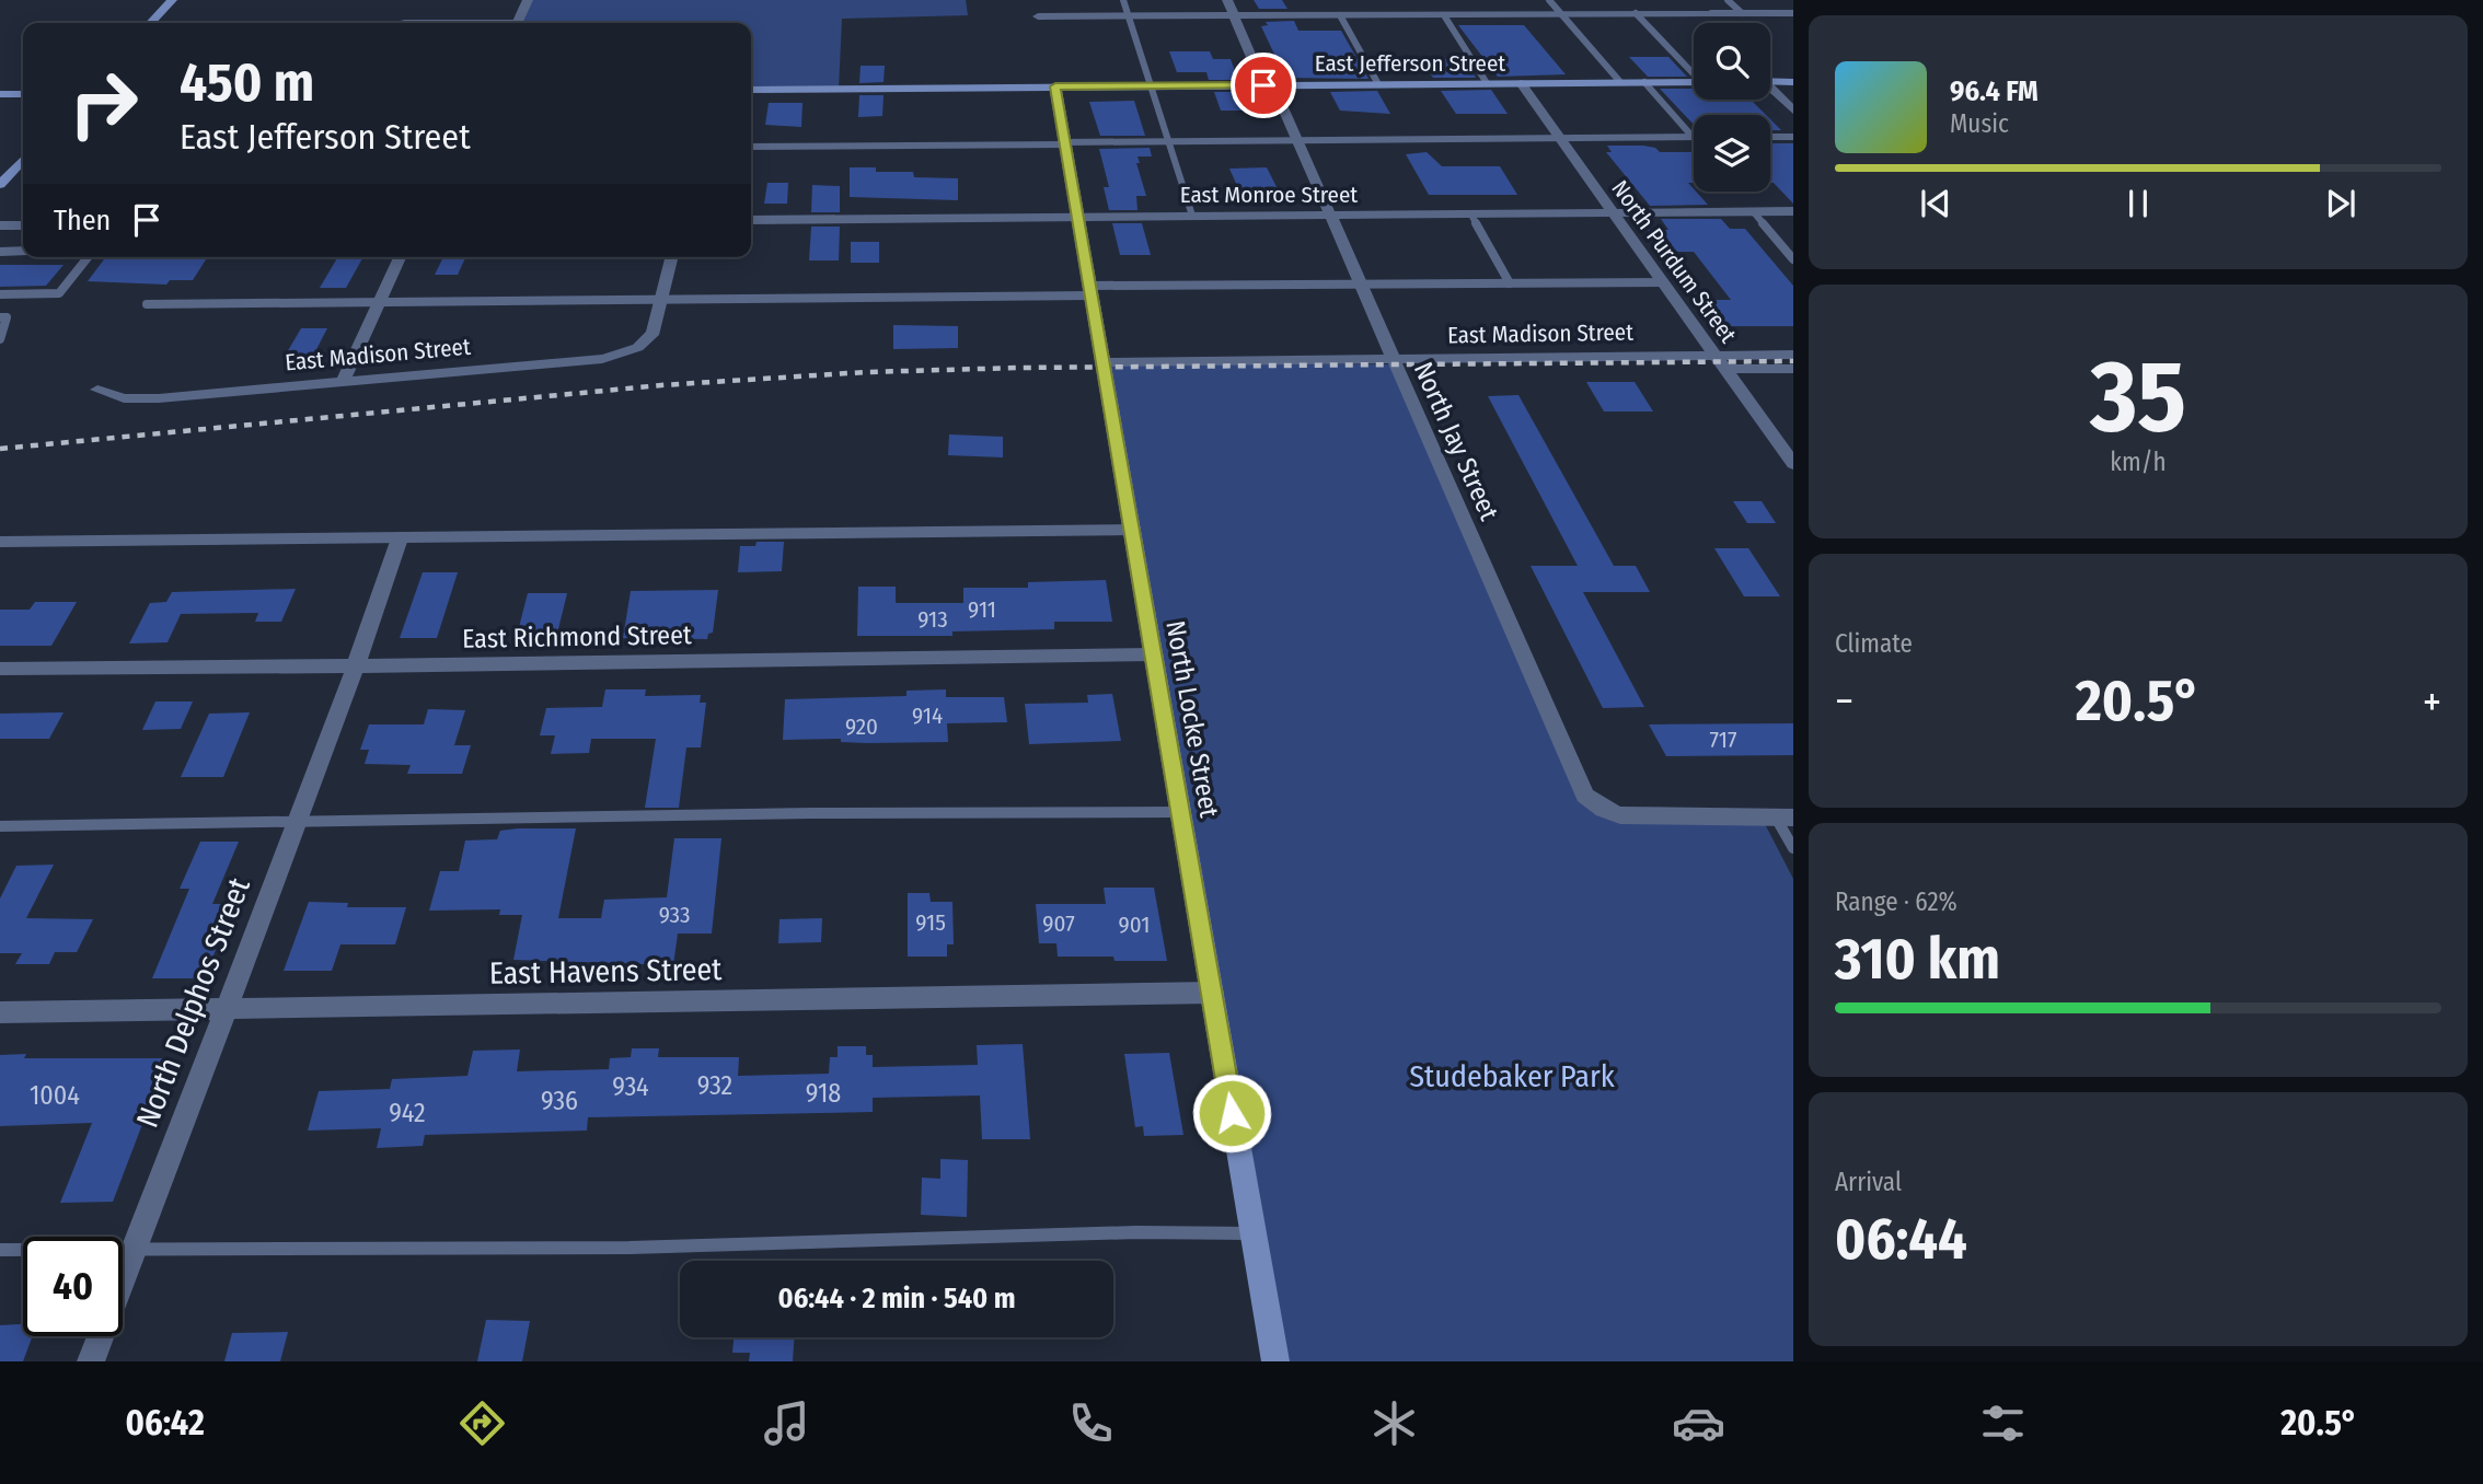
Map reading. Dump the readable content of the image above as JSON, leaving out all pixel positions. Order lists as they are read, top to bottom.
{
  "streets": {
    "street": [
      "East Jefferson Street",
      "East Monroe Street",
      "North Purdum Street",
      "East Madison Street",
      "North Jay Street",
      "East Richmond Street",
      "North Locke Street",
      "East Havens Street",
      "North Delphos Street"
    ]
  },
  "crossings": [
    ["East Jefferson Street", "North Purdum Street"],
    ["East Jefferson Street", "North Jay Street"],
    ["East Jefferson Street", "North Locke Street"],
    ["East Monroe Street", "North Purdum Street"],
    ["East Monroe Street", "North Jay Street"],
    ["East Monroe Street", "North Locke Street"],
    ["North Purdum Street", "East Madison Street"],
    ["East Madison Street", "North Jay Street"],
    ["East Madison Street", "North Locke Street"],
    ["East Richmond Street", "North Locke Street"],
    ["East Richmond Street", "North Delphos Street"],
    ["North Locke Street", "East Havens Street"],
    ["East Havens Street", "North Delphos Street"]
  ],
  "parks": ["Studebaker Park"],
  "house_numbers": [
    "911",
    "913",
    "914",
    "920",
    "717",
    "933",
    "915",
    "907",
    "901",
    "932",
    "934",
    "918",
    "1004",
    "936",
    "942"
  ],
  "page": {
    "turn": ["450 m", "East Jefferson Street"],
    "song": ["96.4 FM", "Music"],
    "then": "Then",
    "tile": [
      ["35", "km/h"],
      "Climate",
      ["Range · 62%", "310 km"],
      ["Arrival", "06:44"]
    ],
    "heat": ["−", "20.5°", "+"],
    "limit": "40",
    "trip": "06:44 · 2 min · 540 m",
    "tabs": ["06:42", "20.5°"]
  }
}
